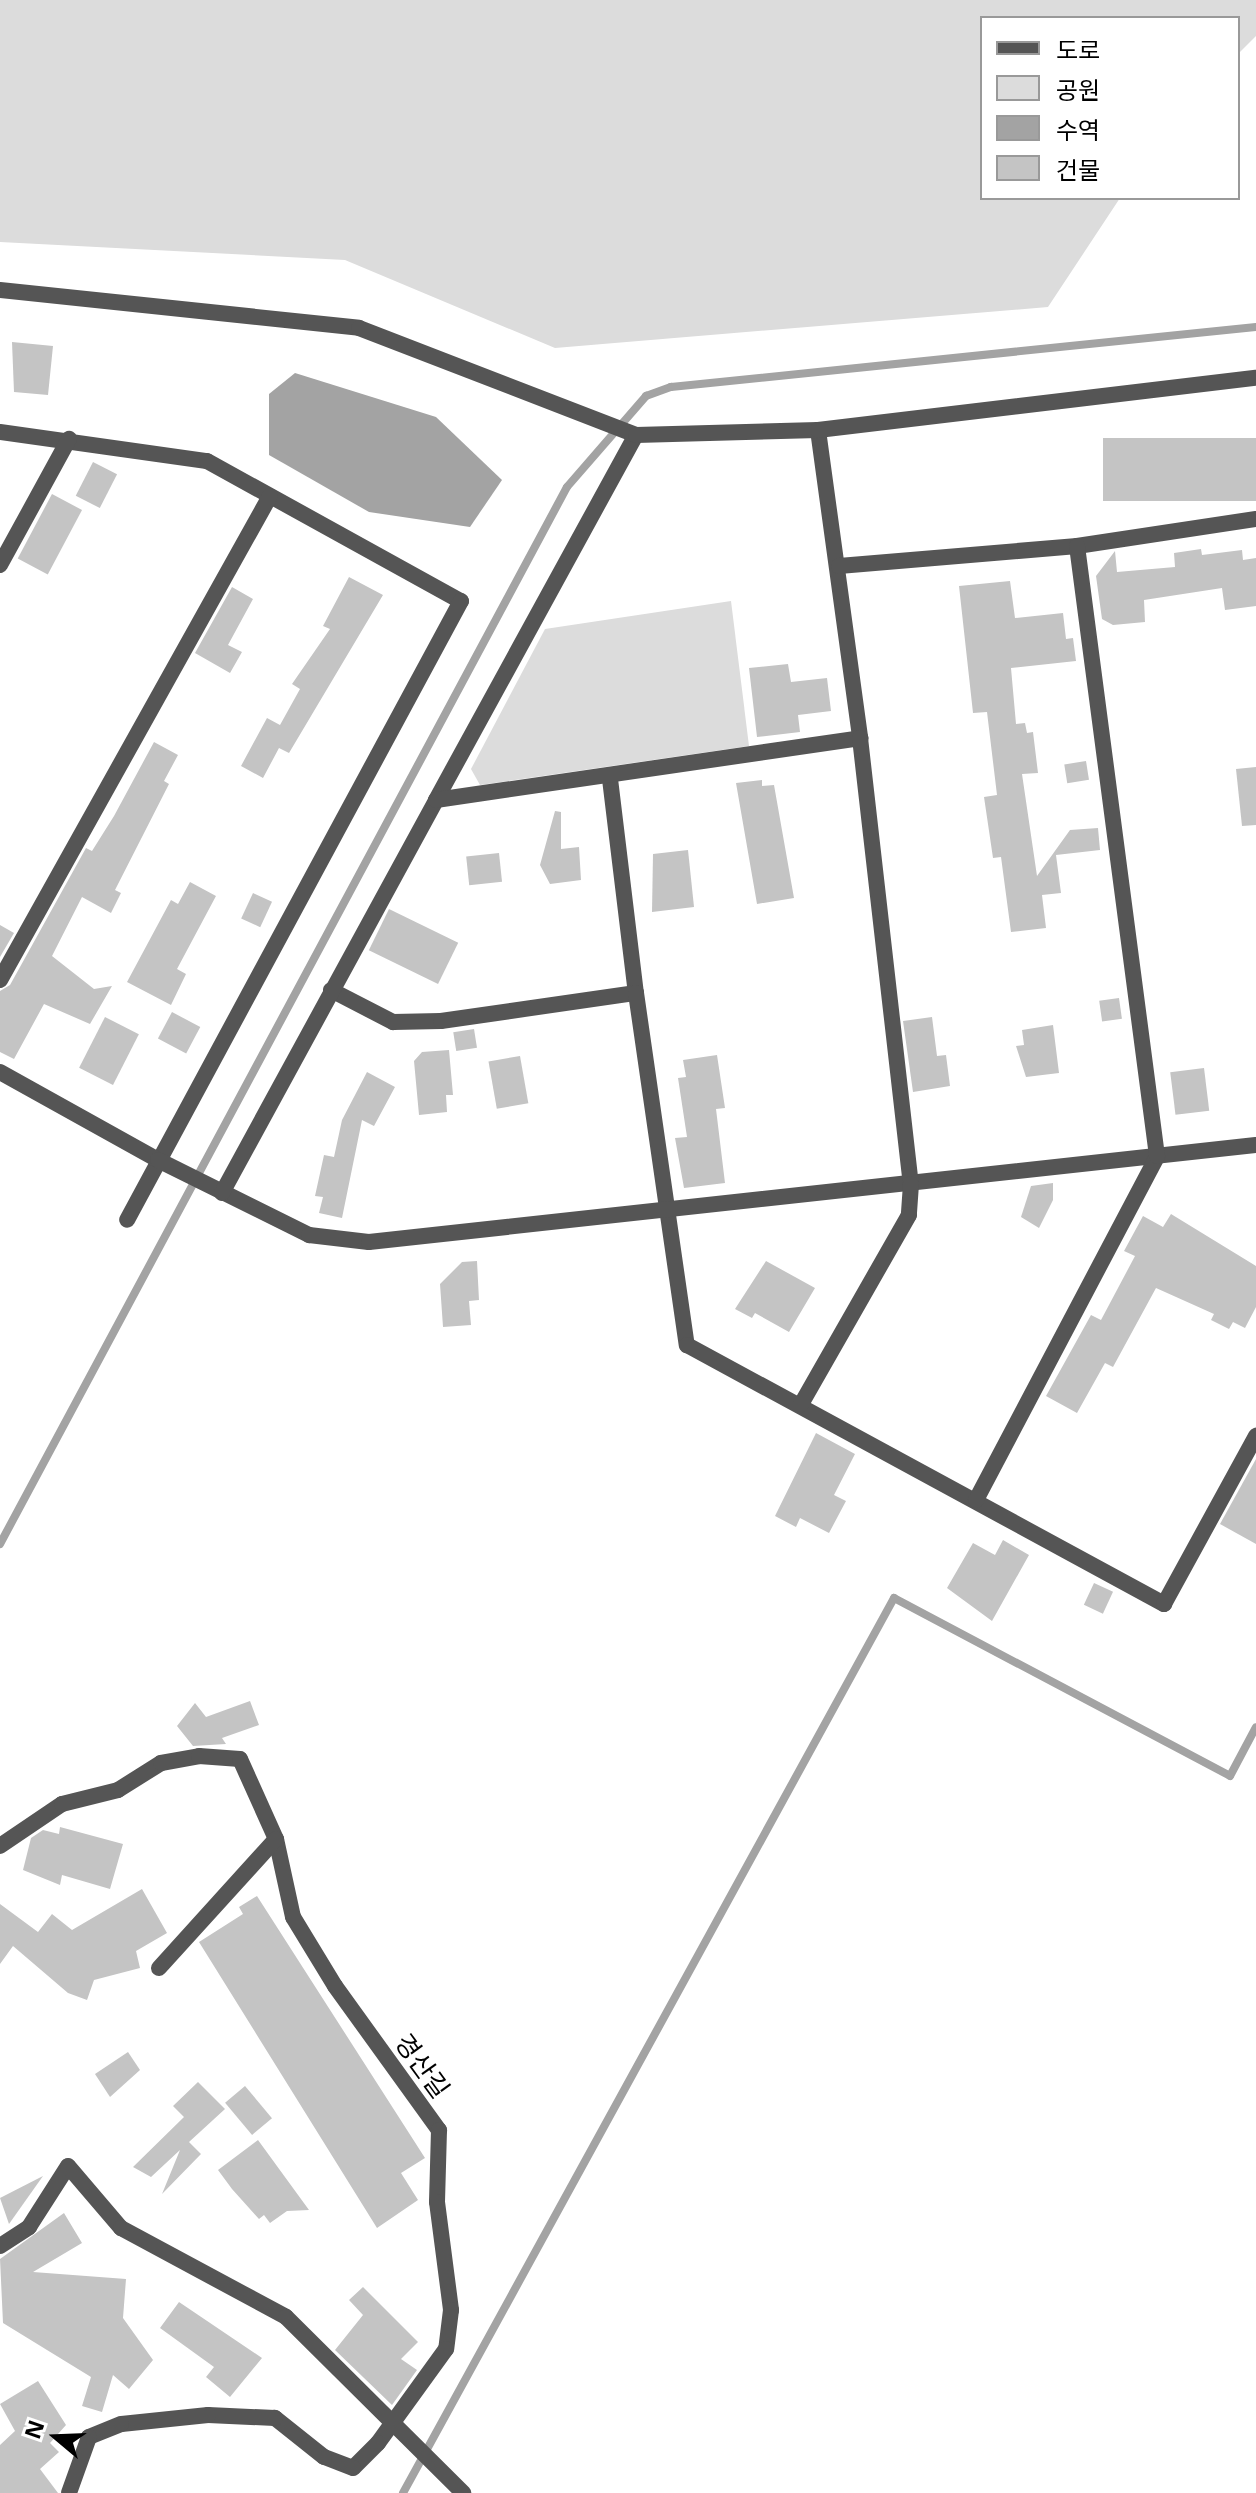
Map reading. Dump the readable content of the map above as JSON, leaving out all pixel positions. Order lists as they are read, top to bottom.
{
  "streets": {
    "street": ["경산길"]
  },
  "legend": [
    "도로",
    "공원",
    "수역",
    "건물"
  ],
  "north": "left"
}
